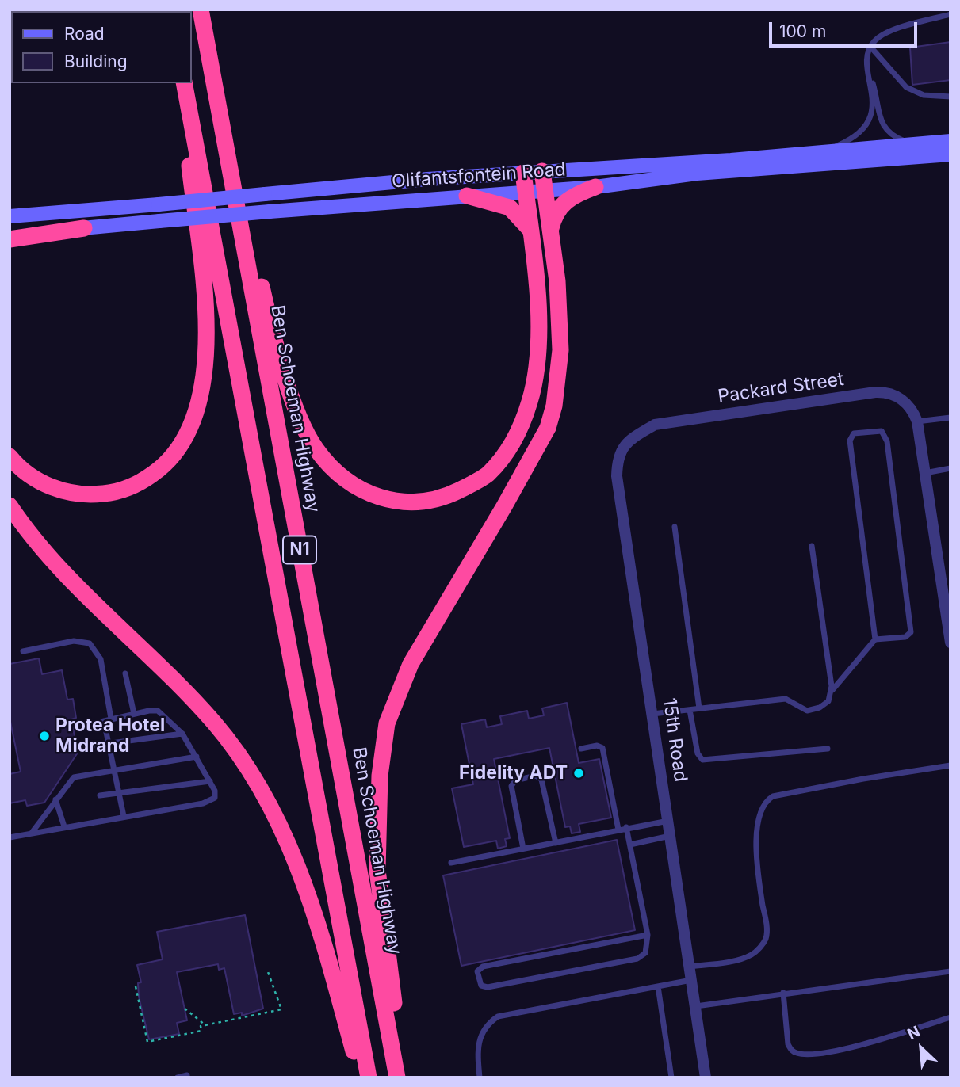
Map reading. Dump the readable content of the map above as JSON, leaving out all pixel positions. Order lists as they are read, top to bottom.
{
  "streets": {
    "highway": ["Ben Schoeman Highway", "N1"],
    "main road": ["Olifantsfontein Road"],
    "street": ["Packard Street", "15th Road"]
  },
  "crossings": [
    ["Packard Street", "15th Road"]
  ],
  "places": ["Protea Hotel Midrand", "Fidelity ADT"],
  "legend": ["Road", "Building"],
  "scale_bar": "100 m",
  "north": "top left"
}
